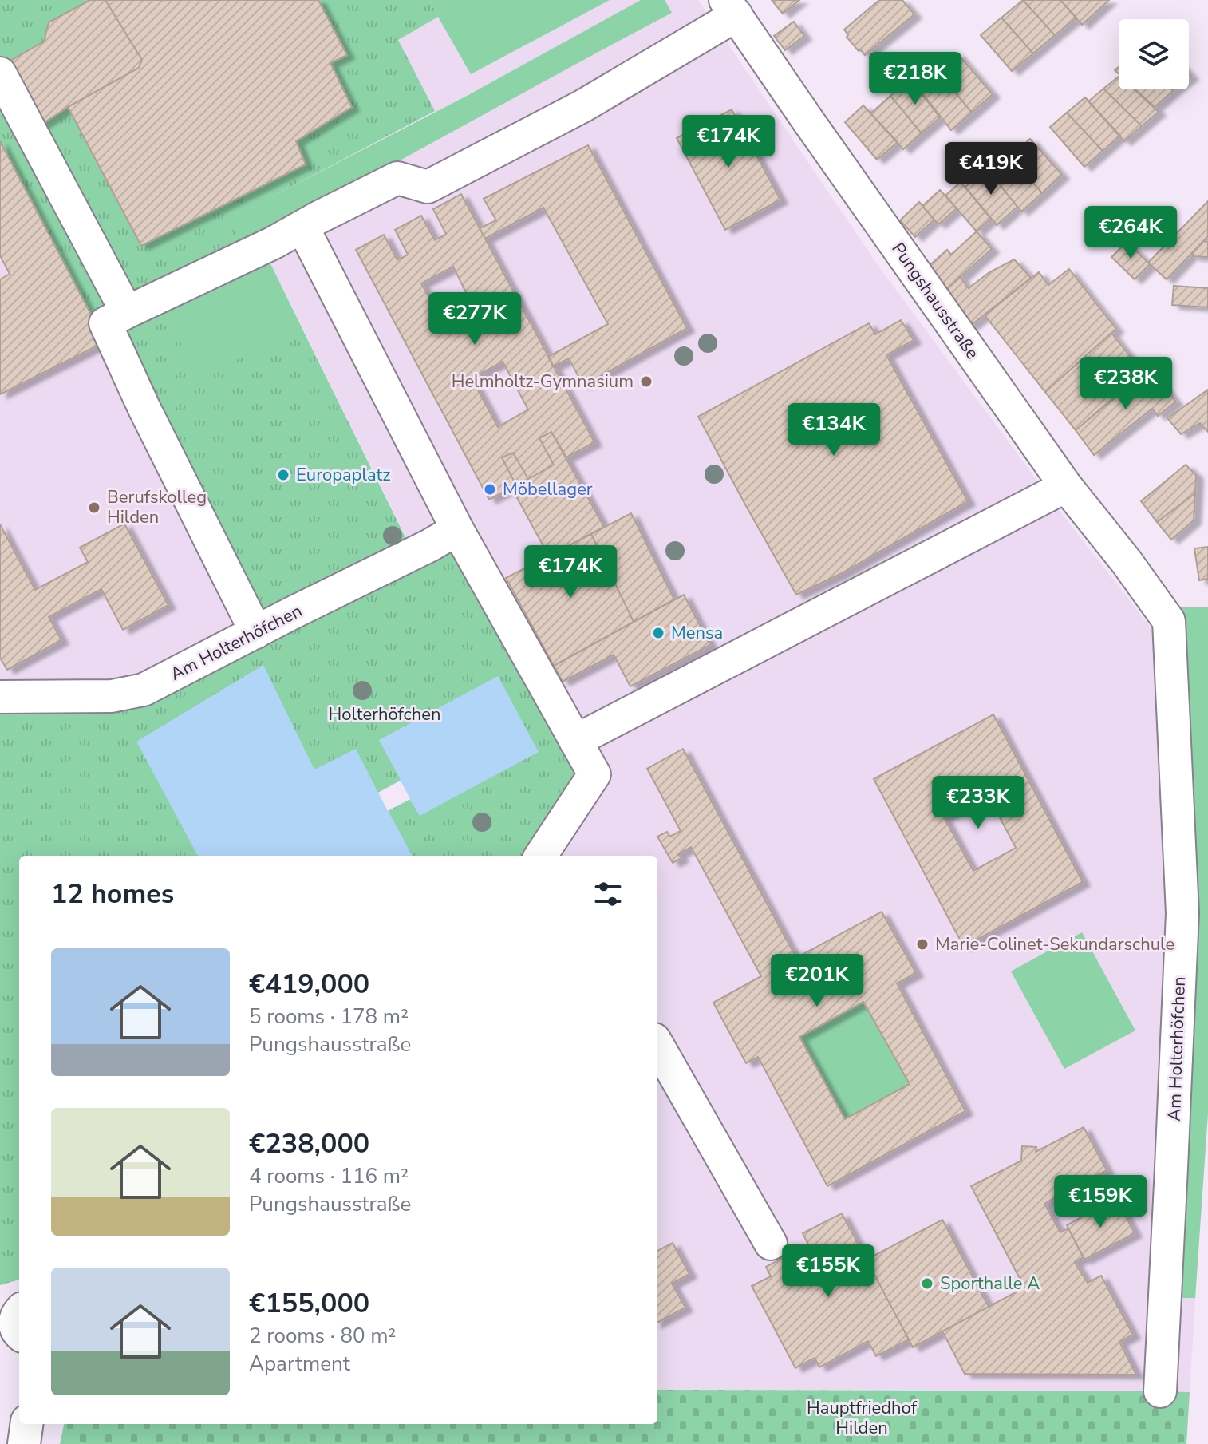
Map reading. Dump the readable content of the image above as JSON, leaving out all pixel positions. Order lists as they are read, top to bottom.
{
  "streets": {
    "street": ["Pungshausstraße", "Am Holterhöfchen"]
  },
  "crossings": [
    ["Pungshausstraße", "Am Holterhöfchen"]
  ],
  "parks": ["Holterhöfchen", "Hauptfriedhof Hilden"],
  "places": [
    "Helmholtz-Gymnasium",
    "Europaplatz",
    "Möbellager",
    "Berufskolleg Hilden",
    "Mensa",
    "Marie-Colinet-Sekundarschule",
    "Sporthalle A"
  ],
  "page": {
    "price": [
      "€218K",
      "€174K",
      "€419K",
      "€264K",
      "€277K",
      "€238K",
      "€134K",
      "€174K",
      "€233K",
      "€201K",
      "€159K",
      "€155K"
    ],
    "heading": "12 homes",
    "list": [
      {
        "name": "€419,000",
        "note": "5 rooms · 178 m² · Pungshausstraße"
      },
      {
        "name": "€238,000",
        "note": "4 rooms · 116 m² · Pungshausstraße"
      },
      {
        "name": "€155,000",
        "note": "2 rooms · 80 m² · Apartment"
      }
    ]
  }
}
